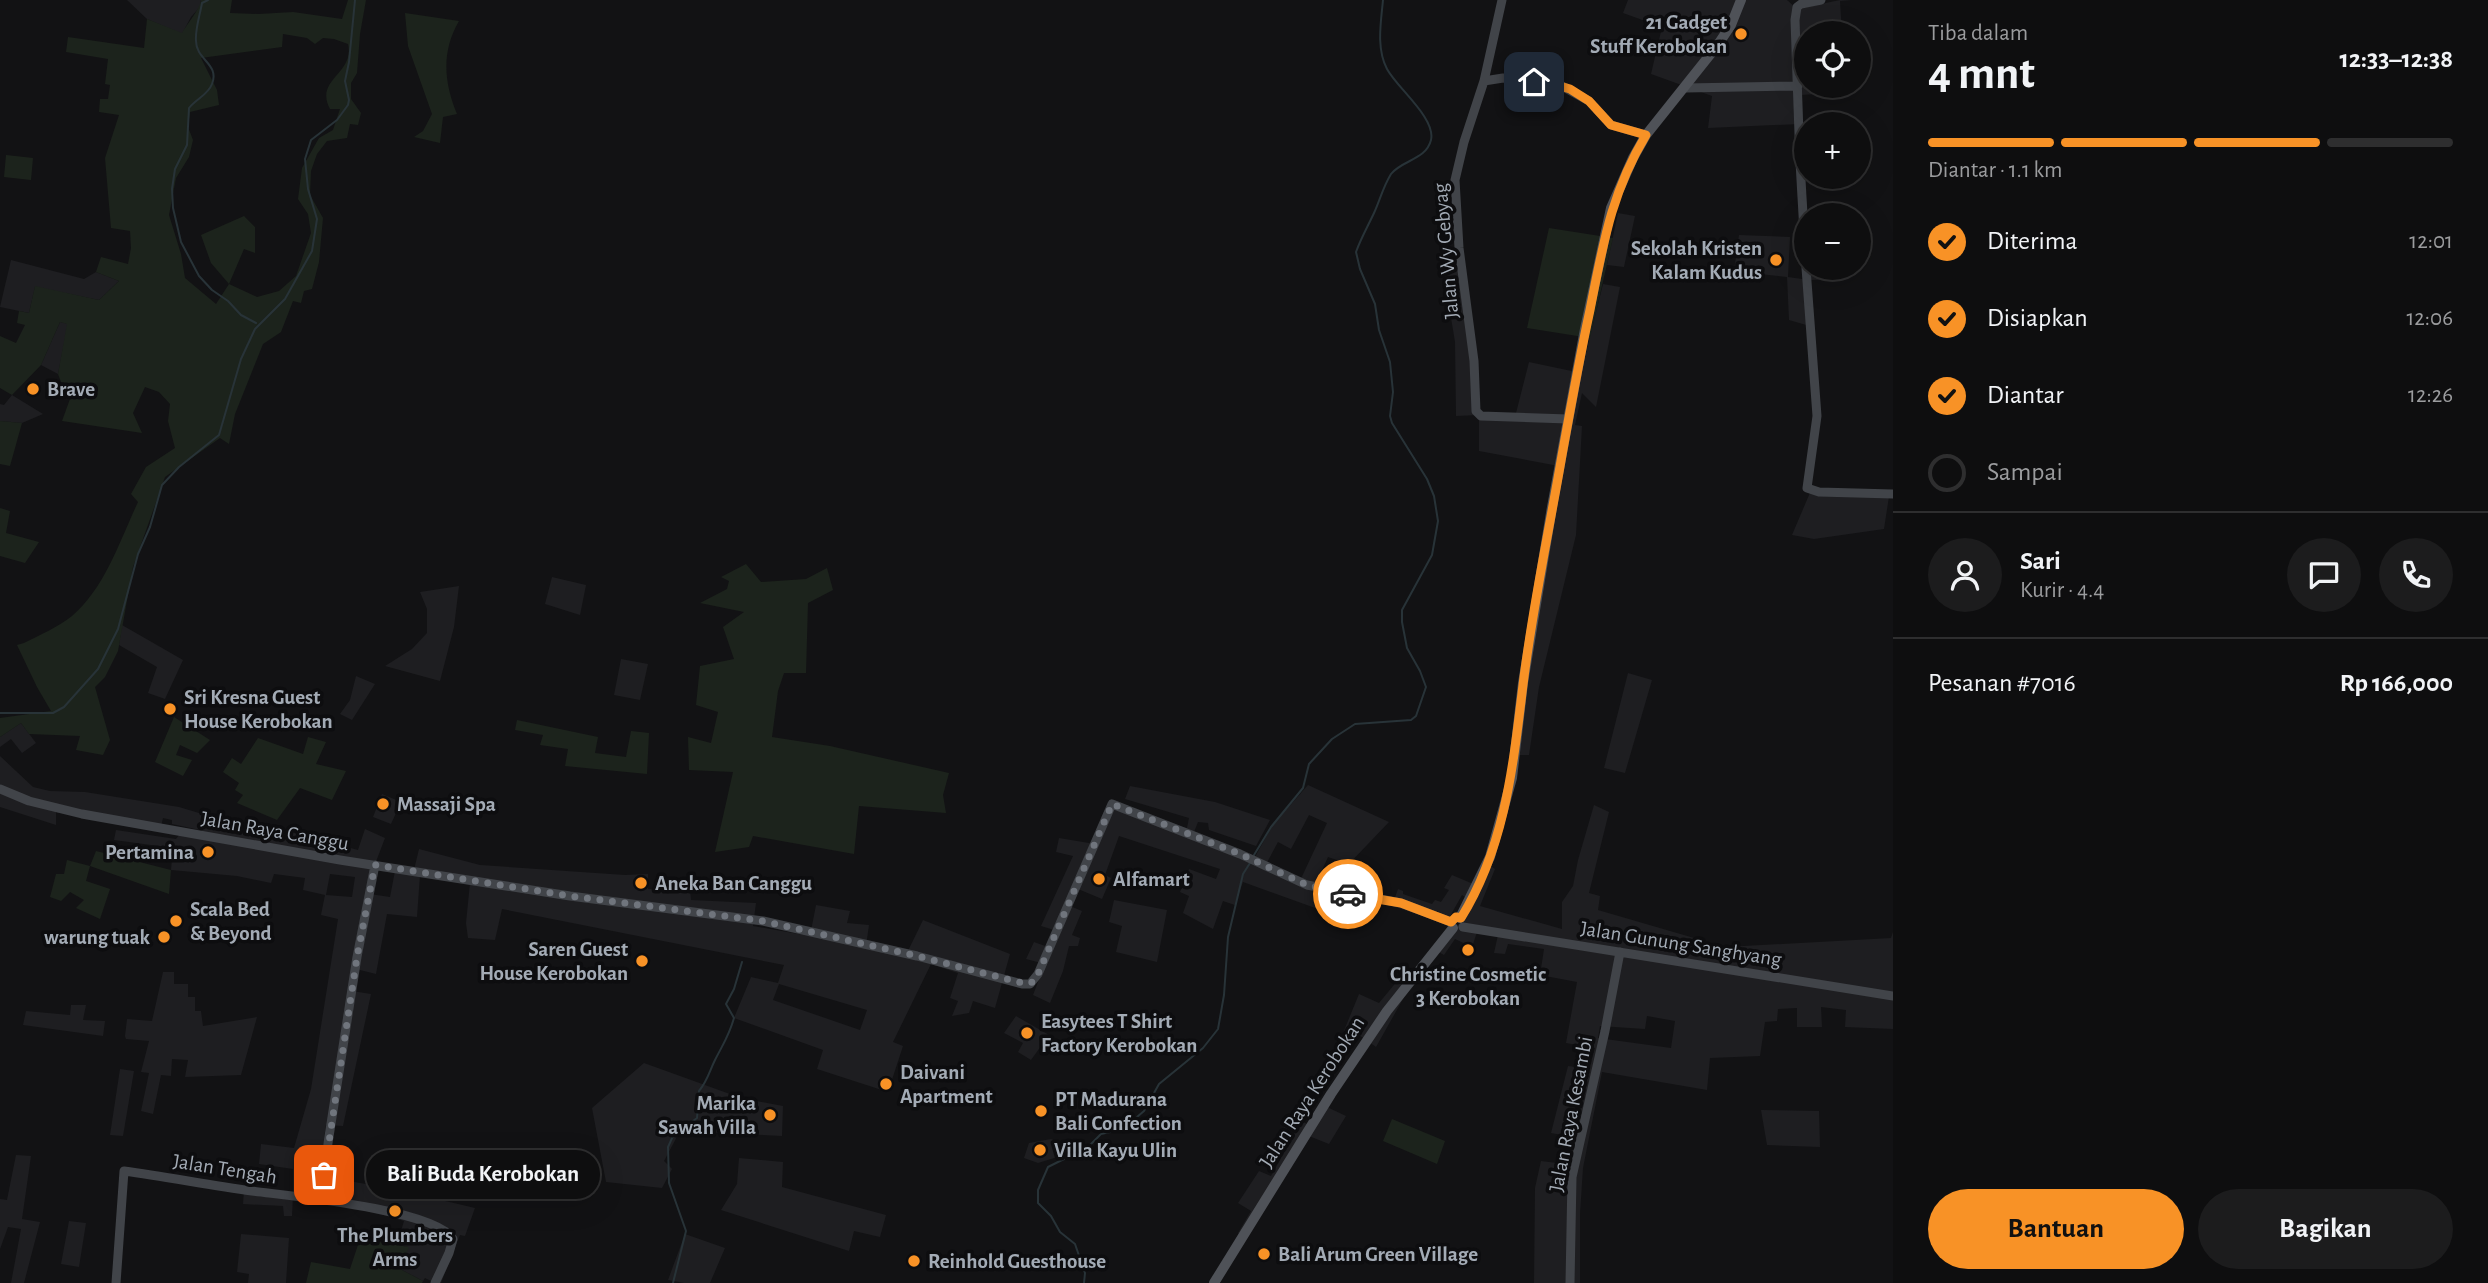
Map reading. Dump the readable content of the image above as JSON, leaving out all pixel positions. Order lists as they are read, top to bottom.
{
  "streets": {
    "main road": ["Jalan Raya Kerobokan"],
    "street": [
      "Jalan Wy Gebyag",
      "Jalan Raya Canggu",
      "Jalan Gunung Sanghyang",
      "Jalan Raya Kesambi",
      "Jalan Tengah"
    ]
  },
  "crossings": [
    ["Jalan Wy Gebyag", "Jalan Raya Kerobokan"],
    ["Jalan Raya Canggu", "Jalan Gunung Sanghyang"],
    ["Jalan Raya Canggu", "Jalan Raya Kerobokan"],
    ["Jalan Gunung Sanghyang", "Jalan Raya Kerobokan"],
    ["Jalan Gunung Sanghyang", "Jalan Raya Kesambi"]
  ],
  "places": [
    "21 Gadget Stuff Kerobokan",
    "Sekolah Kristen Kalam Kudus",
    "Brave",
    "Sri Kresna Guest House Kerobokan",
    "Massaji Spa",
    "Pertamina",
    "Alfamart",
    "Aneka Ban Canggu",
    "Scala Bed & Beyond",
    "warung tuak",
    "Christine Cosmetic 3 Kerobokan",
    "Saren Guest House Kerobokan",
    "Easytees T Shirt Factory Kerobokan",
    "Daivani Apartment",
    "PT Madurana Bali Confection",
    "Marika Sawah Villa",
    "Villa Kayu Ulin",
    "Bali Buda Kerobokan",
    "The Plumbers Arms",
    "Bali Arum Green Village",
    "Reinhold Guesthouse"
  ],
  "page": {
    "heading": ["4 mnt", "Tiba dalam", "12:33–12:38"],
    "panel": [
      "Sari",
      "Kurir · 4.4",
      "Pesanan #7016",
      "Rp 166,000"
    ],
    "map_buttons": ["+", "−"],
    "bar": "Diantar · 1.1 km",
    "list": [
      ["Diterima", "12:01"],
      ["Disiapkan", "12:06"],
      ["Diantar", "12:26"],
      "Sampai"
    ],
    "bubble": "Bali Buda Kerobokan",
    "buttons": ["Bantuan", "Bagikan"]
  }
}
